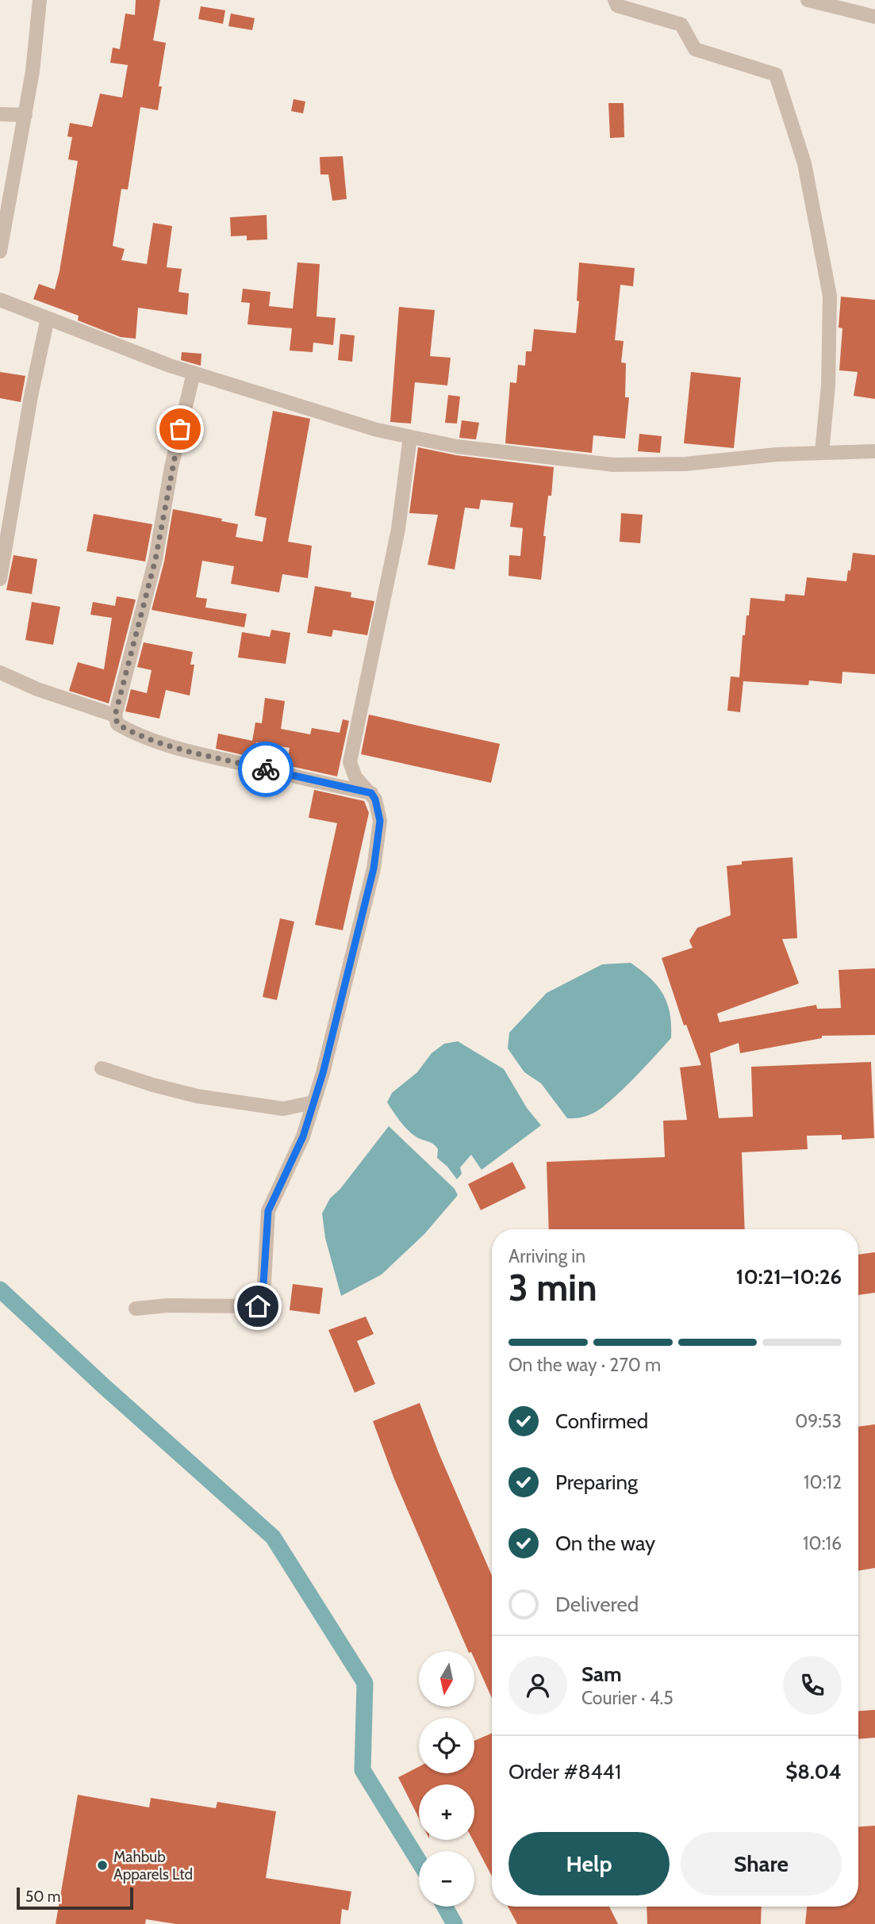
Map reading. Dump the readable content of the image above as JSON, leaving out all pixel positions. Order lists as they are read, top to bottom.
{
  "places": ["Mahbub Apparels Ltd"],
  "scale_bar": "50 m",
  "north": "bottom",
  "page": {
    "heading": ["3 min", "Arriving in", "10:21–10:26"],
    "panel": [
      "Sam",
      "Courier · 4.5",
      "Order #8441",
      "$8.04"
    ],
    "bar": "On the way · 270 m",
    "list": [
      ["Confirmed", "09:53"],
      ["Preparing", "10:12"],
      ["On the way", "10:16"],
      "Delivered"
    ],
    "map_buttons": ["+", "−"],
    "buttons": ["Help", "Share"],
    "scale": "50 m"
  }
}
